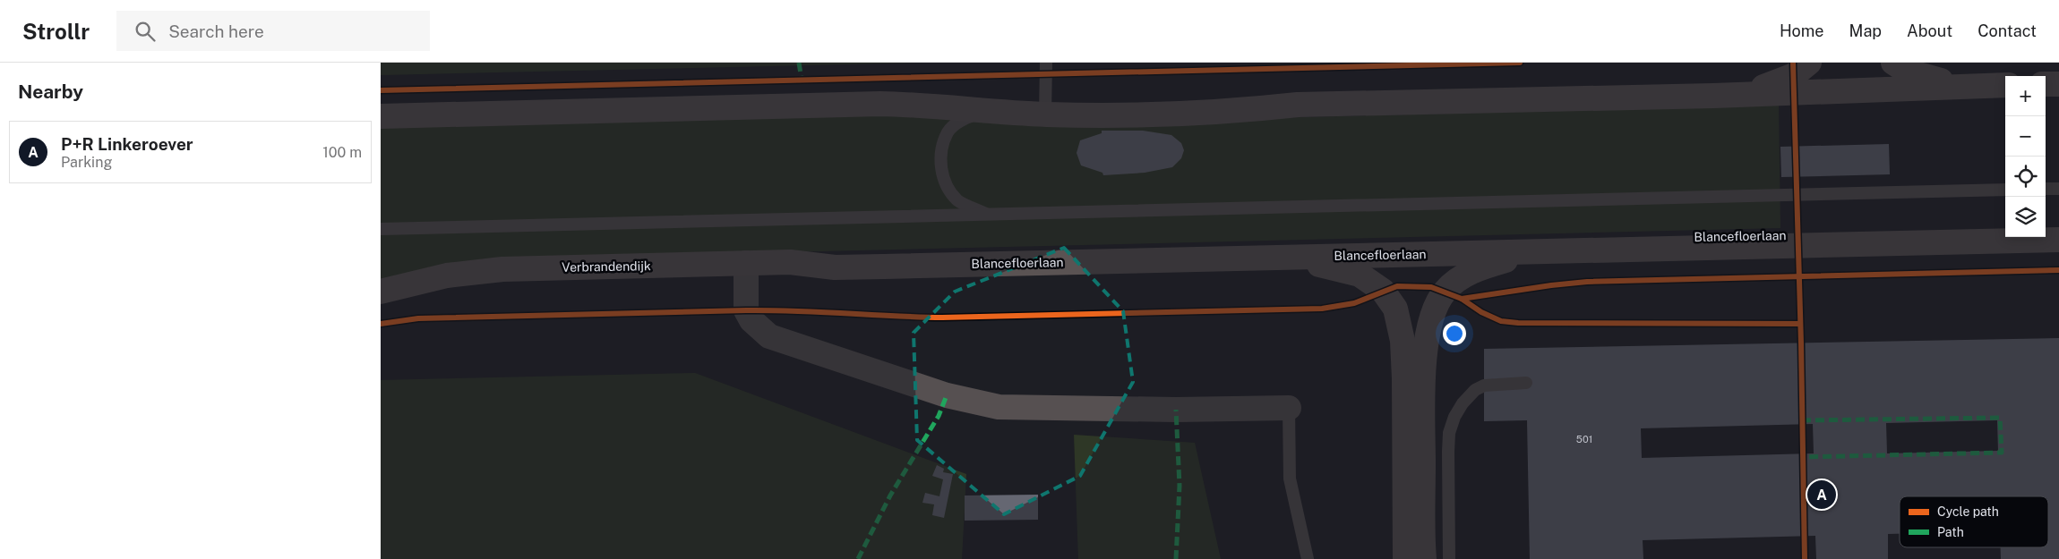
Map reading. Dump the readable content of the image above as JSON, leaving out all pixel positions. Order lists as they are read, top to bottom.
{
  "streets": {
    "main road": ["Blancefloerlaan", "Verbrandendijk"]
  },
  "crossings": [
    ["Blancefloerlaan", "Verbrandendijk"]
  ],
  "house_numbers": ["501"],
  "legend": ["Cycle path", "Path"],
  "page": {
    "header": "Strollr",
    "search": "Search here",
    "nav": [
      "Home",
      "Map",
      "About",
      "Contact"
    ],
    "heading": "Nearby",
    "map_buttons": ["+", "−"],
    "list": [
      {
        "mark": "A",
        "name": "P+R Linkeroever",
        "note": "Parking",
        "value": "100 m"
      }
    ],
    "pins": "A"
  }
}
